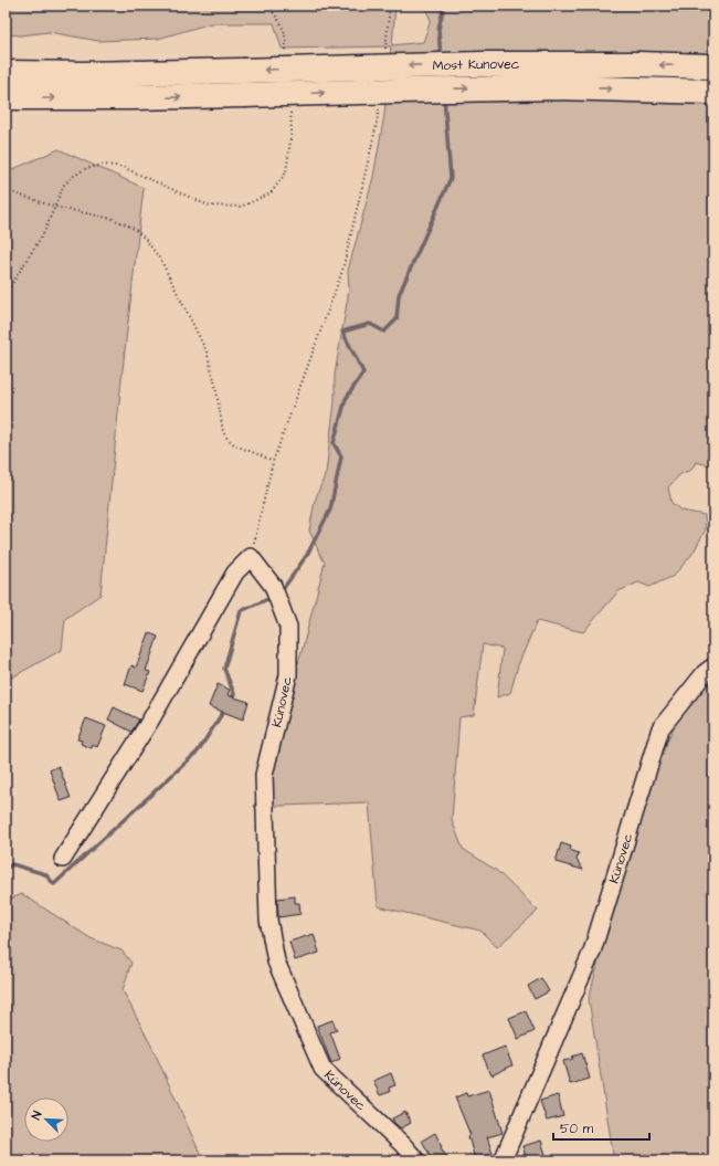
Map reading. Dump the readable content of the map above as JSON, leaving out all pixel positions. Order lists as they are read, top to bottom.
{
  "streets": {
    "highway": ["Most Kunovec"],
    "street": ["Kúnovec"]
  },
  "scale_bar": "50 m",
  "north": "top left"
}
